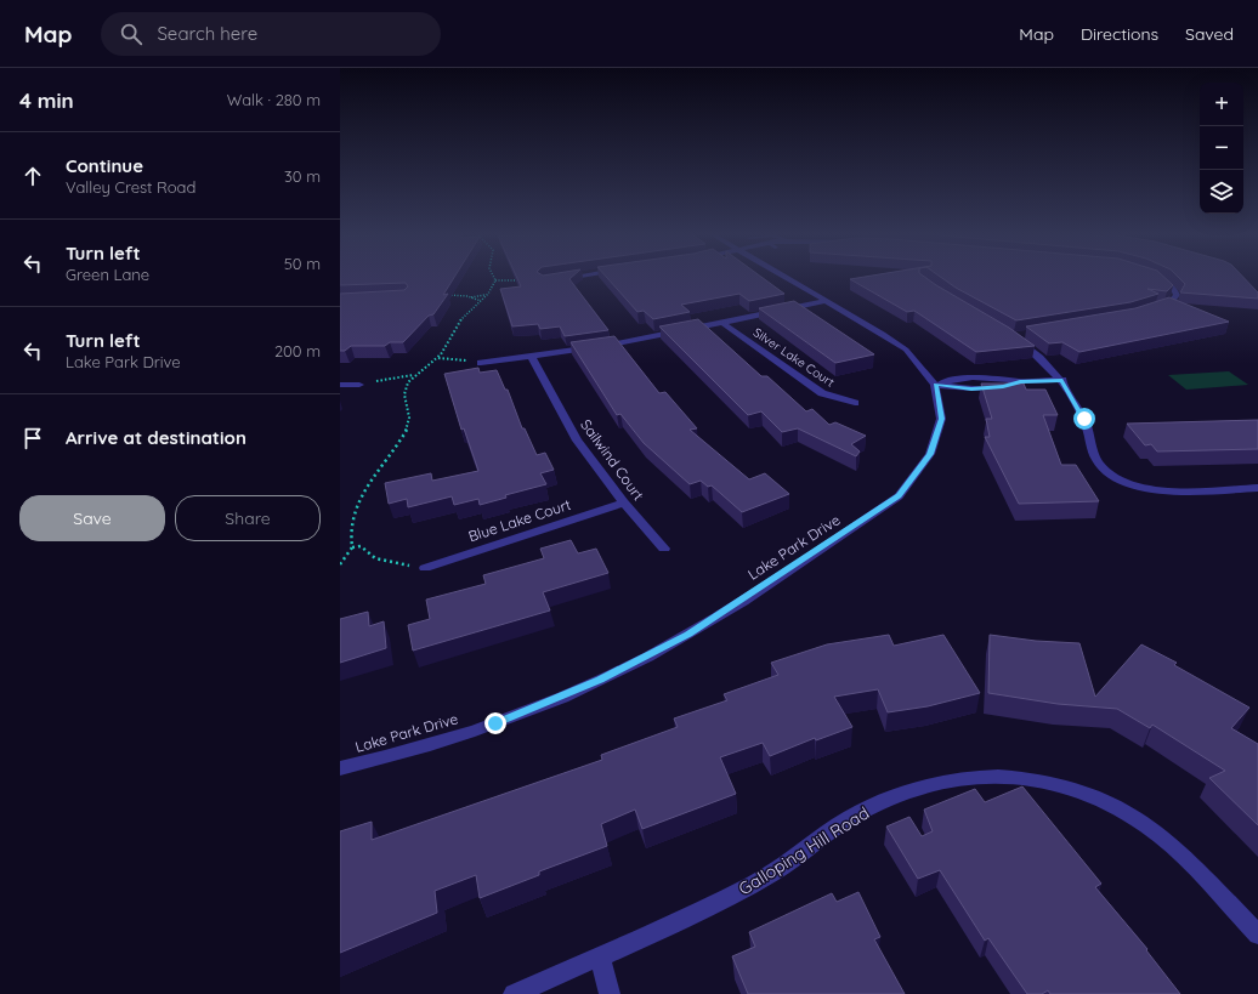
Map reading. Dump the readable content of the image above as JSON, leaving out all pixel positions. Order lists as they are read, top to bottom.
{
  "streets": {
    "street": [
      "Silver Lake Court",
      "Sailwind Court",
      "Blue Lake Court",
      "Lake Park Drive",
      "Galloping Hill Road"
    ]
  },
  "crossings": [
    ["Sailwind Court", "Blue Lake Court"]
  ],
  "page": {
    "header": "Map",
    "search": "Search here",
    "nav": ["Map", "Directions", "Saved"],
    "heading": ["4 min", "Walk · 280 m"],
    "map_buttons": ["+", "−"],
    "list": [
      ["Continue", "Valley Crest Road", "30 m"],
      ["Turn left", "Green Lane", "50 m"],
      ["Turn left", "Lake Park Drive", "200 m"],
      "Arrive at destination"
    ],
    "buttons": ["Save", "Share"]
  }
}
